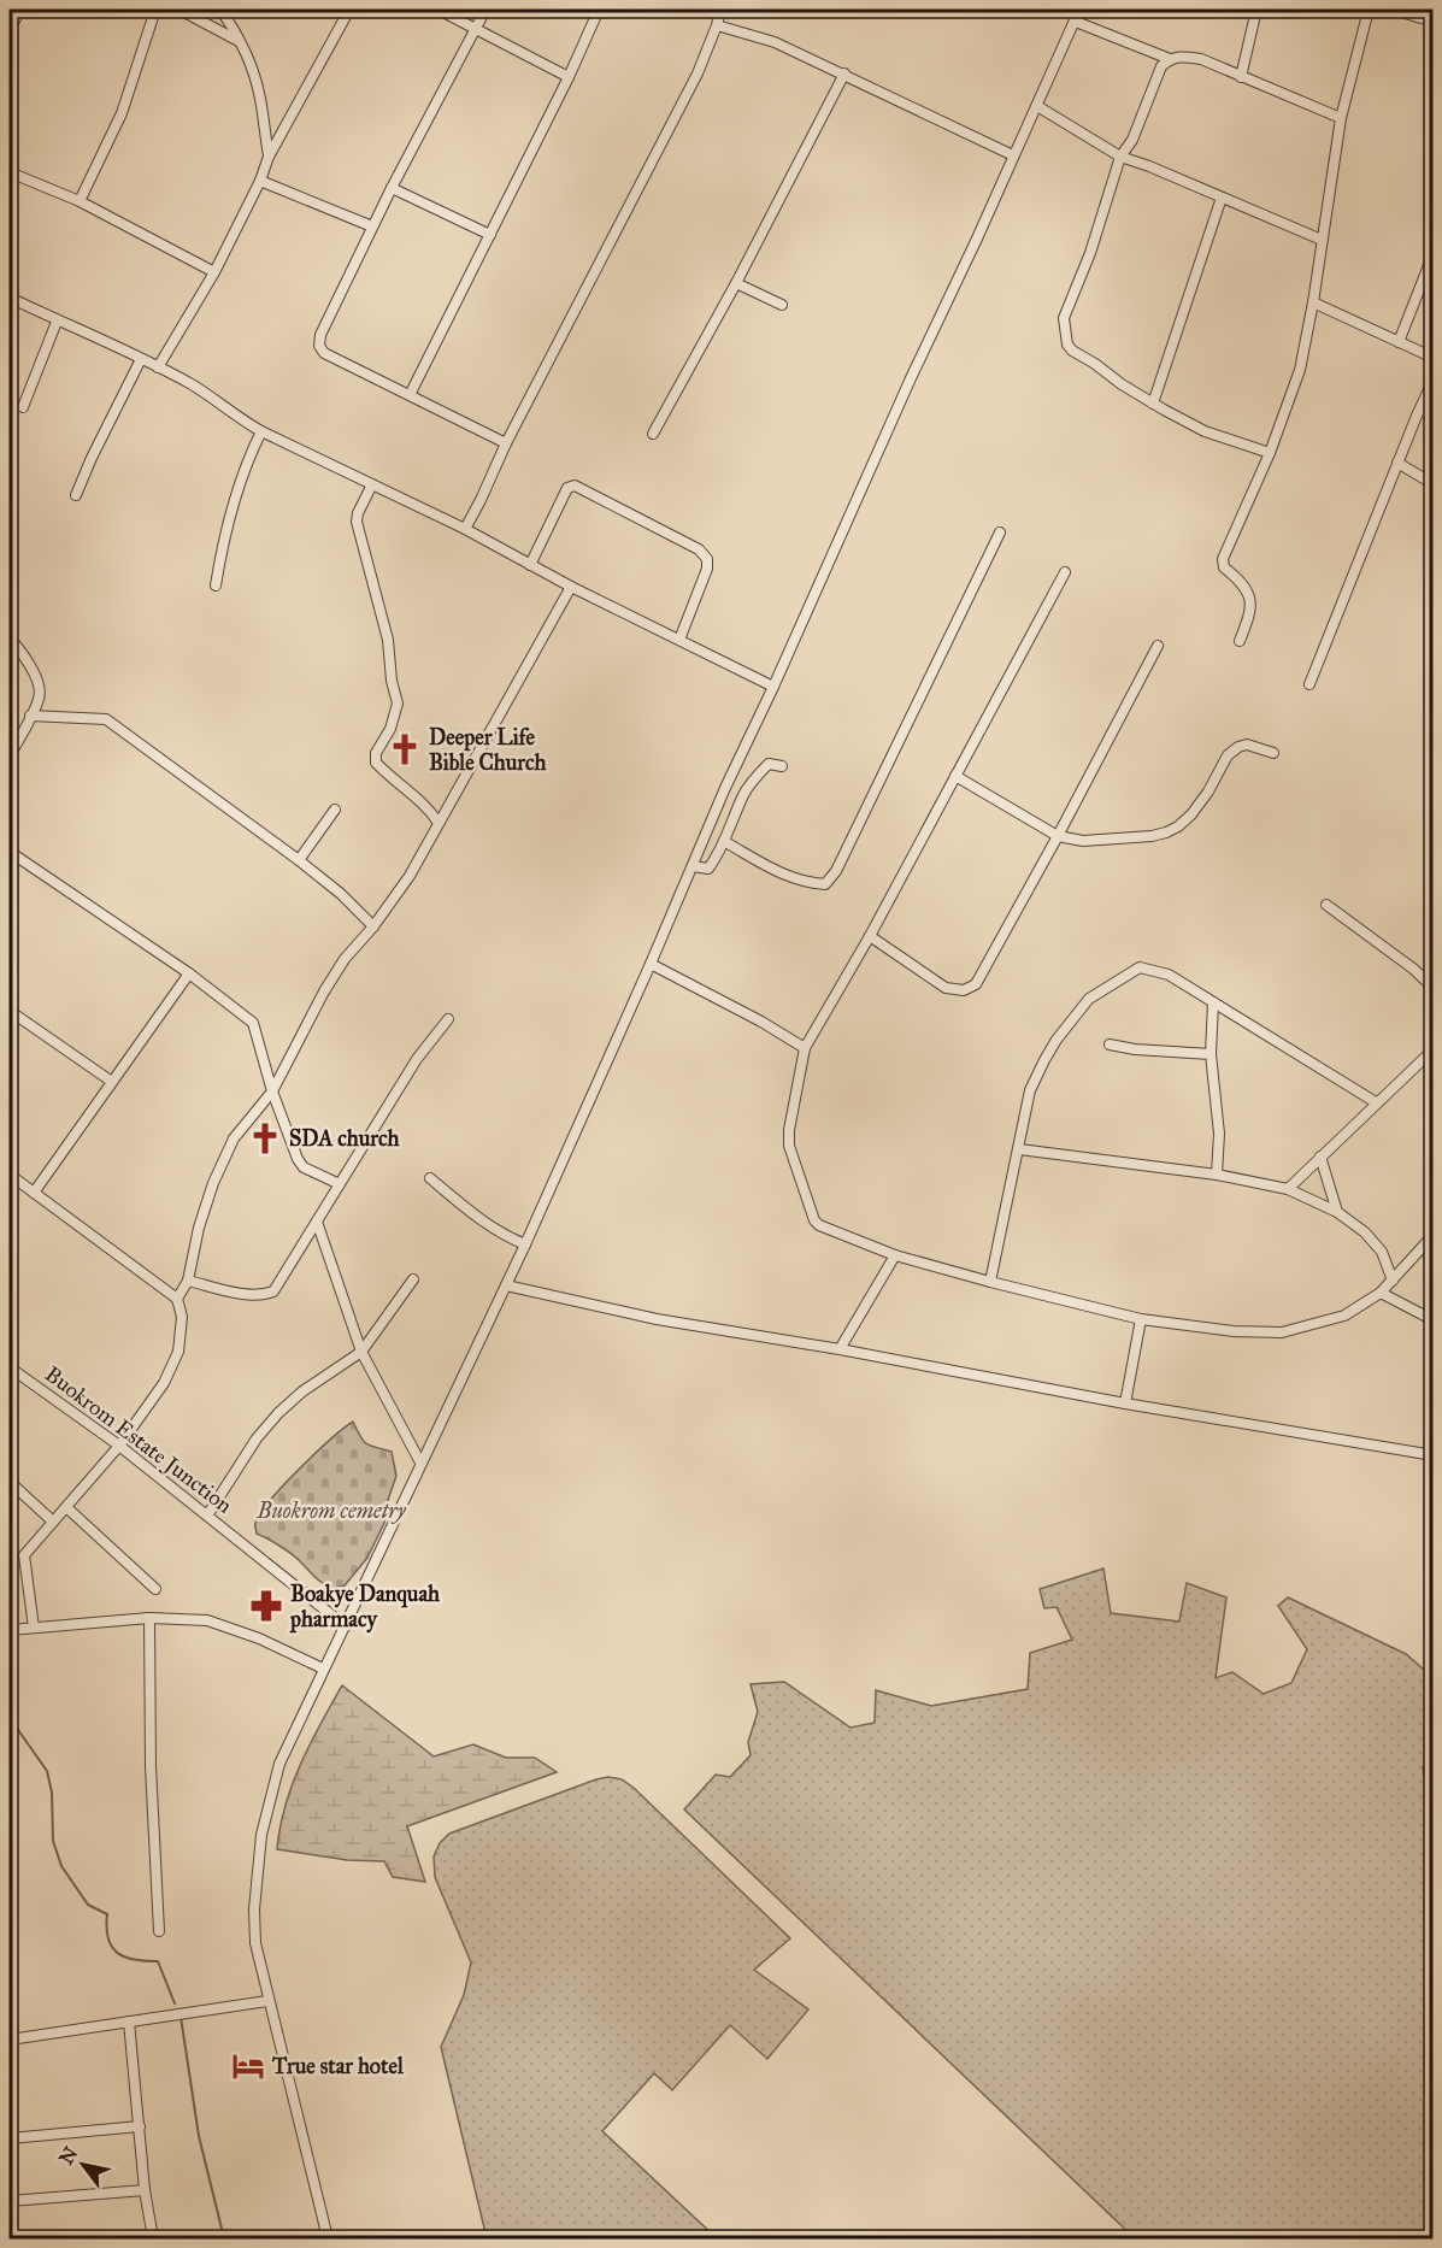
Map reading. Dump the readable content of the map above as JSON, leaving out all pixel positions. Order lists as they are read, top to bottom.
{
  "streets": {
    "street": ["Buokrom Estate Junction"]
  },
  "parks": ["Buokrom cemetry"],
  "places": {
    "church": ["Deeper Life Bible Church", "SDA church"],
    "pharmacy": ["Boakye Danquah pharmacy"],
    "hotel": ["True star hotel"]
  },
  "north": "top left"
}
